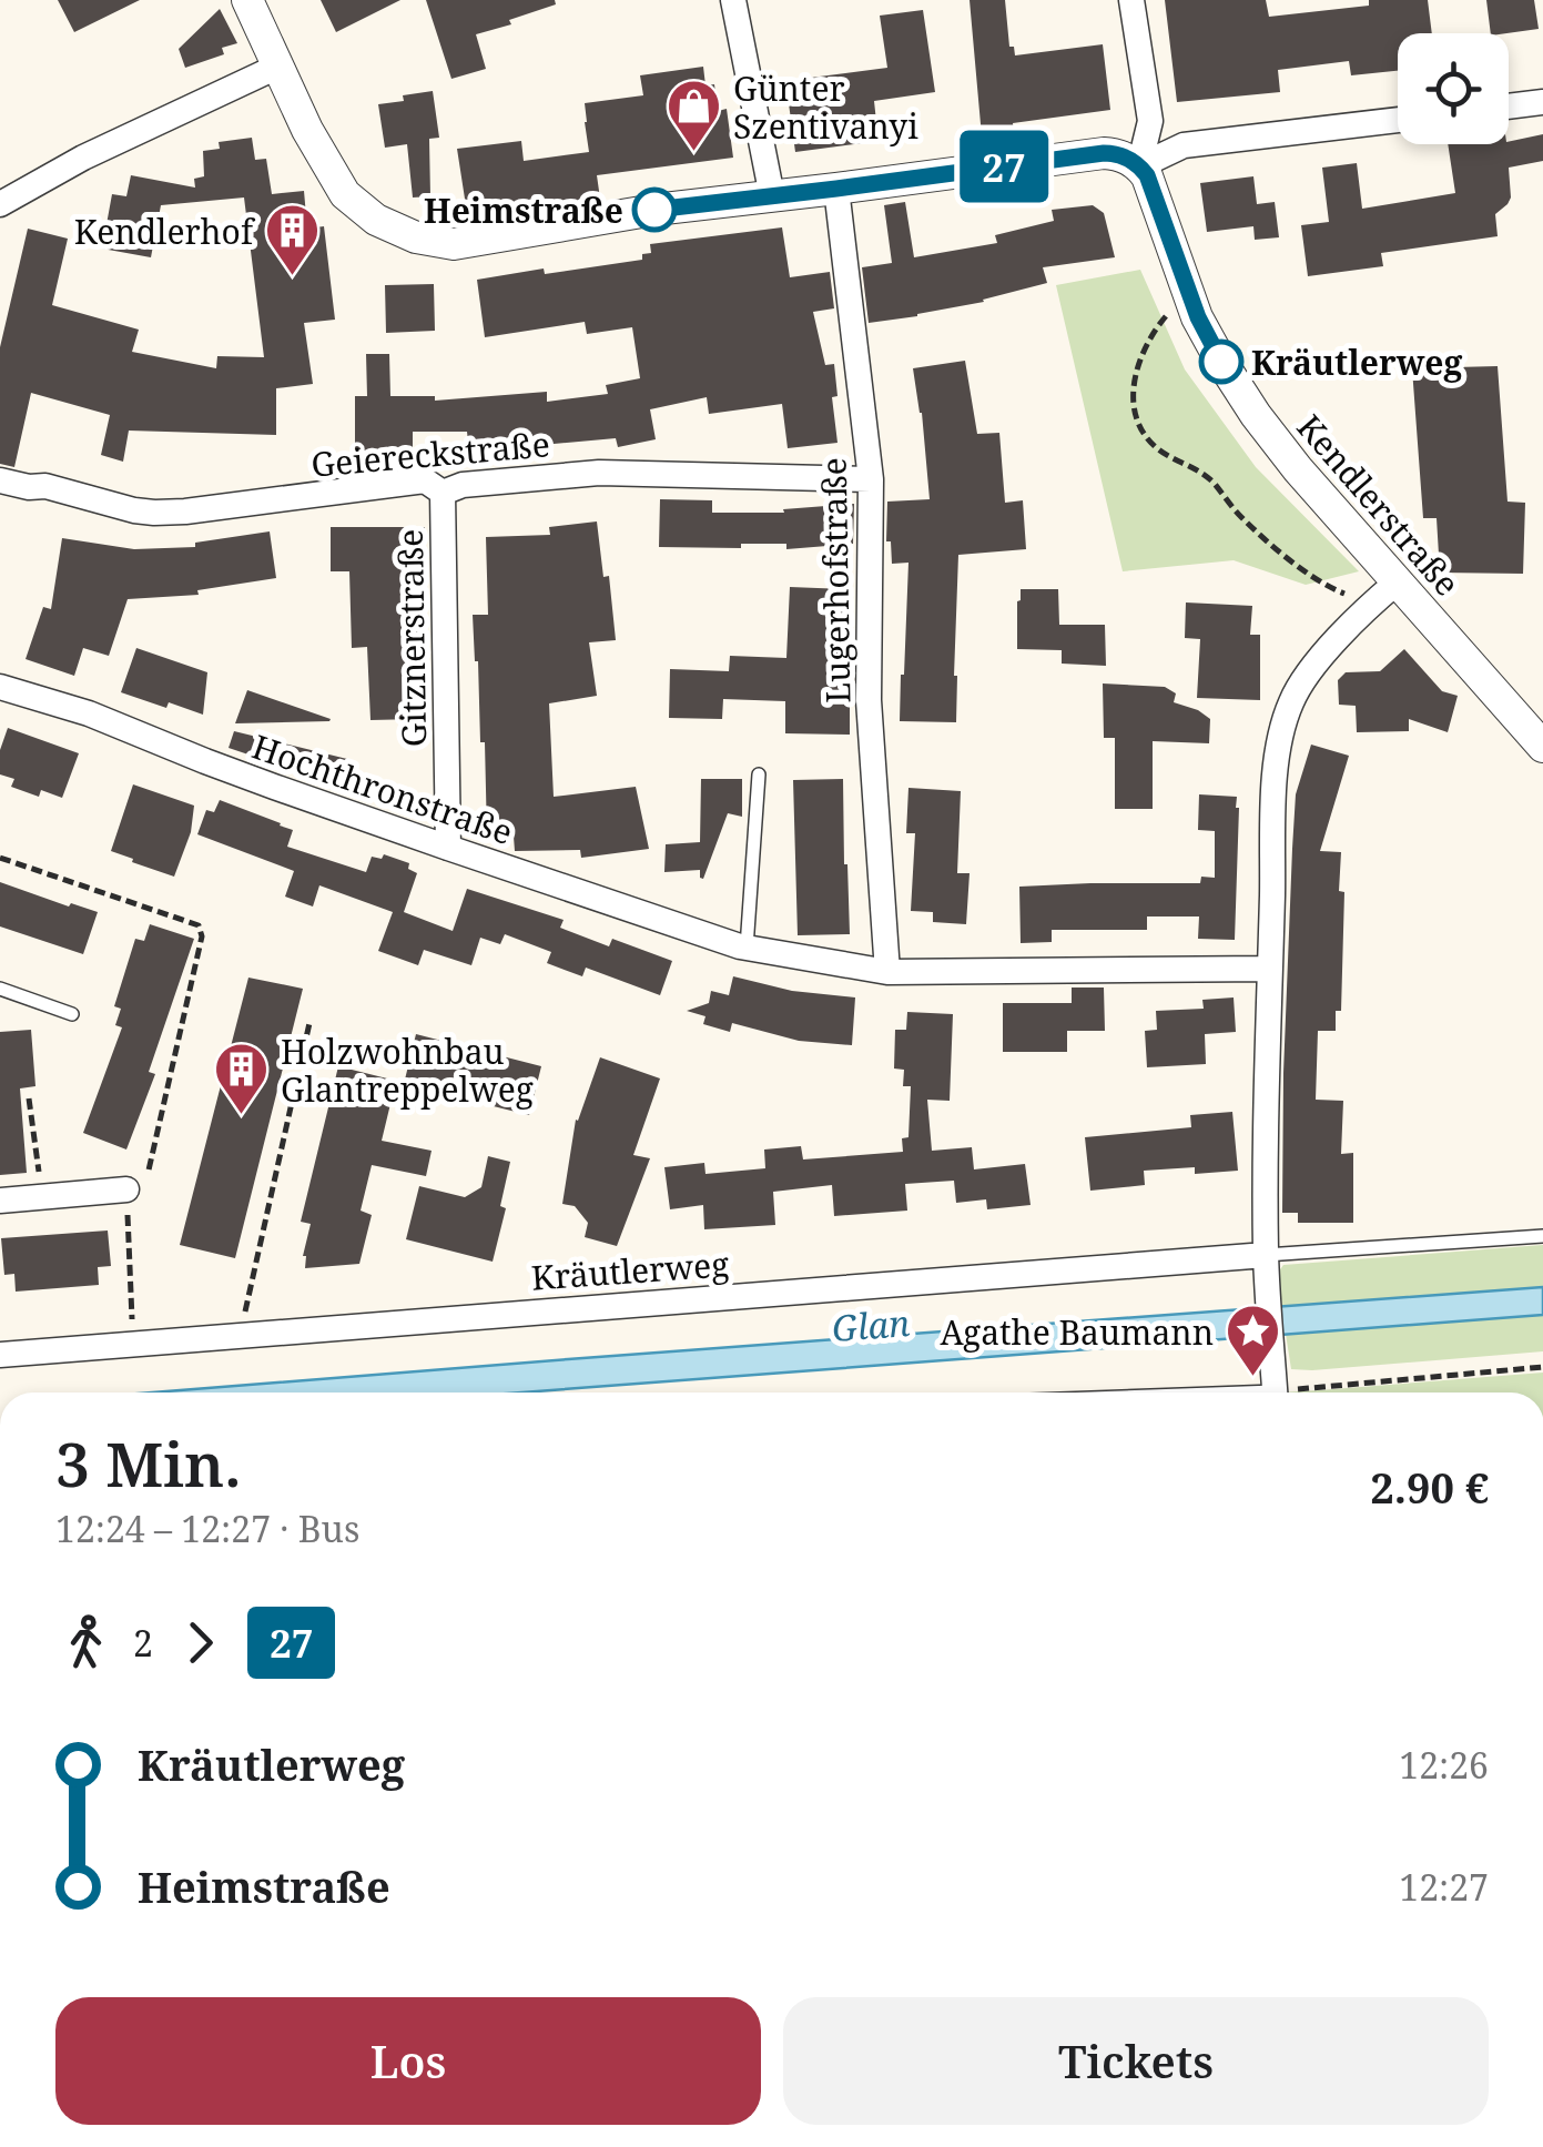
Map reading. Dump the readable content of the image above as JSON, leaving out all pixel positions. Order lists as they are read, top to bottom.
{
  "streets": {
    "street": [
      "Geiereckstraße",
      "Kendlerstraße",
      "Lugerhofstraße",
      "Gitznerstraße",
      "Hochthronstraße",
      "Kräutlerweg"
    ]
  },
  "crossings": [
    ["Geiereckstraße", "Lugerhofstraße"],
    ["Geiereckstraße", "Gitznerstraße"],
    ["Lugerhofstraße", "Hochthronstraße"],
    ["Gitznerstraße", "Hochthronstraße"]
  ],
  "water": ["Glan"],
  "places": {
    "shop": ["Günter Szentivanyi"],
    "other": ["Heimstraße", "Kräutlerweg"],
    "building": ["Kendlerhof", "Holzwohnbau Glantreppelweg"],
    "place": ["Agathe Baumann"]
  },
  "lines": ["bus line 27"],
  "page": {
    "on_map": "27",
    "heading": ["3 Min.", "12:24 – 12:27 · Bus", "2.90 €"],
    "legs": ["2", "27"],
    "list": [
      {
        "name": "Kräutlerweg",
        "value": "12:26"
      },
      {
        "name": "Heimstraße",
        "value": "12:27"
      }
    ],
    "buttons": ["Los", "Tickets"]
  }
}
